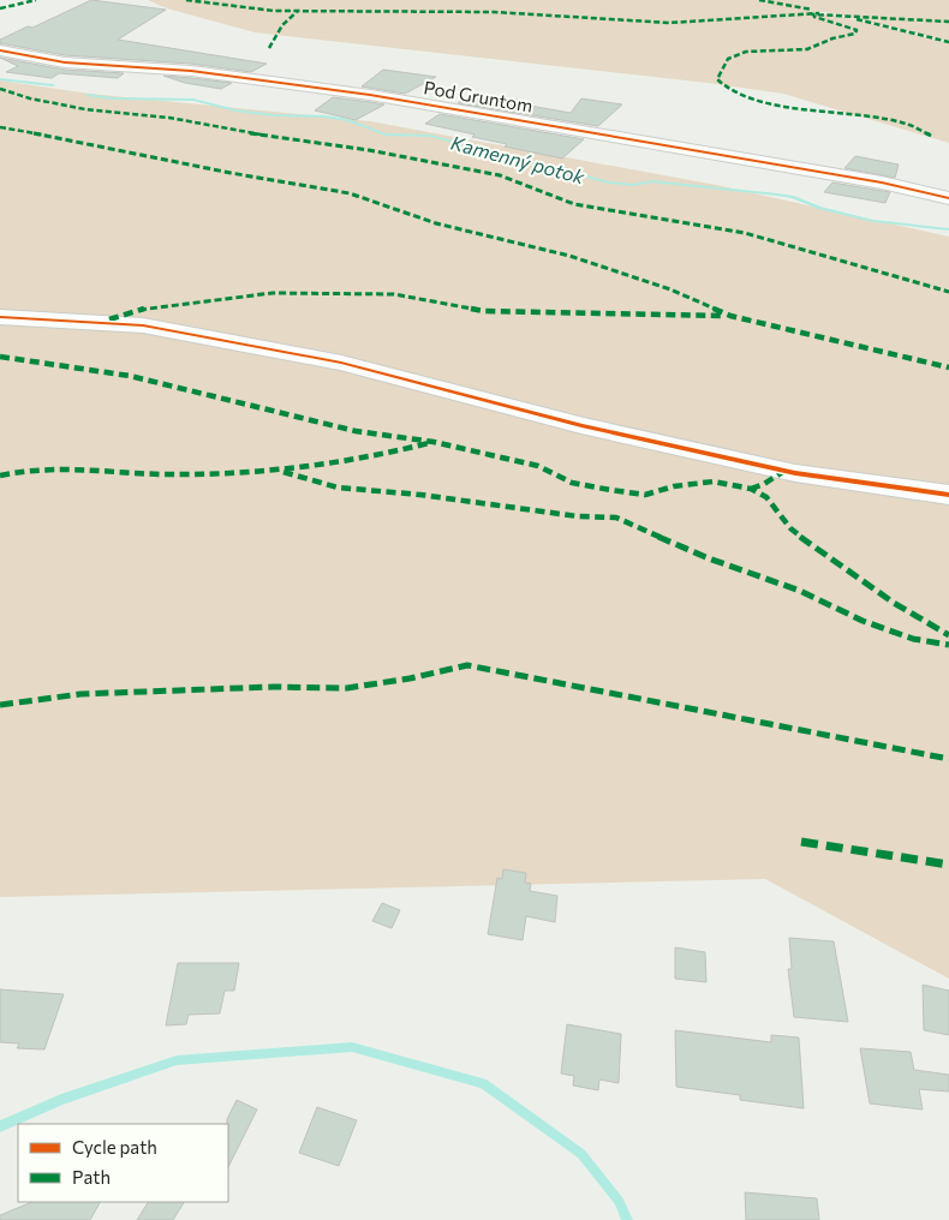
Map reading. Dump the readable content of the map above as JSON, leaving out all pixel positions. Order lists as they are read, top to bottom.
{
  "streets": {
    "street": ["Pod Gruntom"]
  },
  "water": ["Kamenný potok"],
  "legend": ["Cycle path", "Path"]
}
